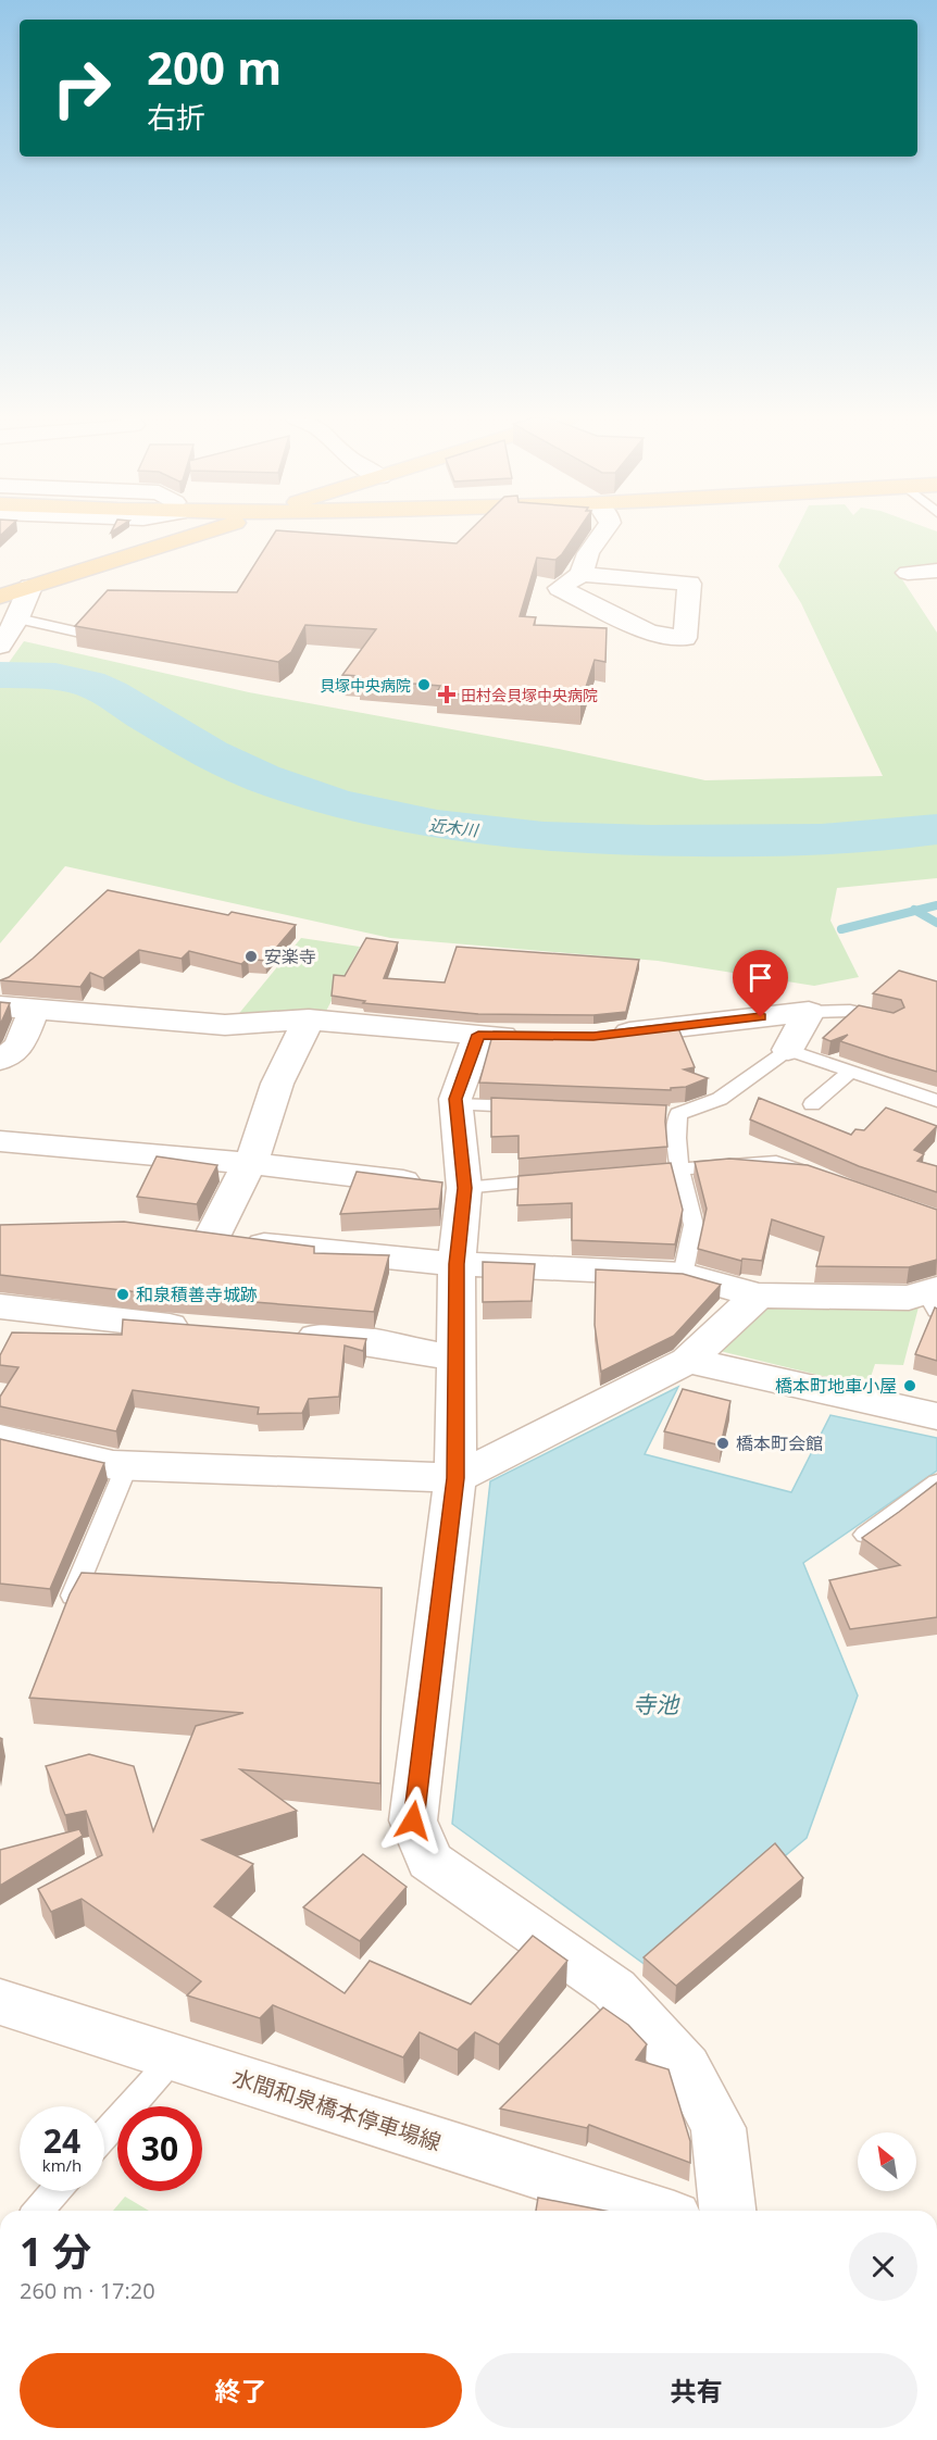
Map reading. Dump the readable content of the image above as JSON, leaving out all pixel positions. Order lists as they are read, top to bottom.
{
  "streets": {
    "street": ["水間和泉橋本停車場線"]
  },
  "water": ["近木川", "寺池"],
  "places": {
    "other": [
      "貝塚中央病院",
      "安楽寺",
      "和泉積善寺城跡",
      "橋本町地車小屋",
      "橋本町会館"
    ],
    "health": ["田村会貝塚中央病院"]
  },
  "north": "top left",
  "page": {
    "turn": ["200 m", "右折"],
    "speed": "24 km/h",
    "limit": "30",
    "heading": ["1 分", "260 m · 17:20"],
    "buttons": ["終了", "共有"]
  }
}
